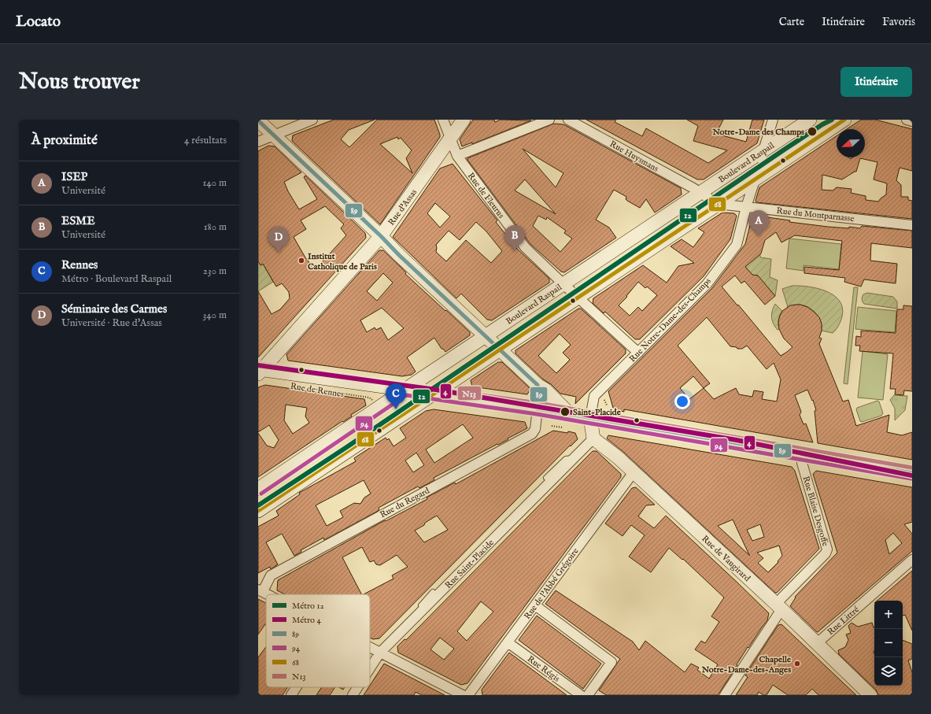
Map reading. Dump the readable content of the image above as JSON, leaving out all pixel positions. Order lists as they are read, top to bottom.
{
  "streets": {
    "main road": [
      "Boulevard Raspail",
      "Rue d'Assas",
      "Rue de Rennes",
      "Rue de Vaugirard"
    ],
    "street": [
      "Rue Huysmans",
      "Rue de Fleurus",
      "Rue du Montparnasse",
      "Rue Notre-Dame-des-Champs",
      "Rue du Regard",
      "Rue Blaise Desgoffe",
      "Rue Saint-Placide",
      "Rue de l'Abbé Grégoire",
      "Rue Littré",
      "Rue Régis"
    ]
  },
  "crossings": [
    ["Rue Huysmans", "Boulevard Raspail"],
    ["Rue Huysmans", "Rue du Montparnasse"],
    ["Boulevard Raspail", "Rue de Fleurus"],
    ["Boulevard Raspail", "Rue de Rennes"],
    ["Rue de Fleurus", "Rue d'Assas"],
    ["Rue de Fleurus", "Rue Notre-Dame-des-Champs"],
    ["Rue d'Assas", "Rue de Rennes"],
    ["Rue du Montparnasse", "Rue Notre-Dame-des-Champs"],
    ["Rue Notre-Dame-des-Champs", "Rue de Rennes"],
    ["Rue de Rennes", "Rue du Regard"],
    ["Rue de Rennes", "Rue Blaise Desgoffe"],
    ["Rue Blaise Desgoffe", "Rue de Vaugirard"],
    ["Rue de Vaugirard", "Rue Saint-Placide"],
    ["Rue de Vaugirard", "Rue de l'Abbé Grégoire"],
    ["Rue de Vaugirard", "Rue Littré"],
    ["Rue de l'Abbé Grégoire", "Rue Régis"]
  ],
  "places": [
    "Notre-Dame des Champs",
    "Institut Catholique de Paris",
    "Saint-Placide",
    "Chapelle Notre-Dame-des-Anges"
  ],
  "lines": [
    "metro line 12",
    "transit line 68",
    "transit line 89",
    "transit line N13",
    "metro line 4",
    "transit line 94"
  ],
  "legend": [
    "Métro 12",
    "Métro 4",
    "89",
    "94",
    "68",
    "N13"
  ],
  "north": "bottom left",
  "page": {
    "header": "Locato",
    "nav": ["Carte", "Itinéraire", "Favoris"],
    "buttons": "Itinéraire",
    "title": "Nous trouver",
    "heading": ["À proximité", "4 résultats"],
    "list": [
      {
        "mark": "A",
        "name": "ISEP",
        "note": "Université",
        "value": "140 m"
      },
      {
        "mark": "B",
        "name": "ESME",
        "note": "Université",
        "value": "180 m"
      },
      {
        "mark": "C",
        "name": "Rennes",
        "note": "Métro · Boulevard Raspail",
        "value": "230 m"
      },
      {
        "mark": "D",
        "name": "Séminaire des Carmes",
        "note": "Université · Rue d'Assas",
        "value": "340 m"
      }
    ],
    "pins": [
      "A",
      "B",
      "D",
      "C"
    ],
    "map_buttons": ["+", "−"]
  }
}
